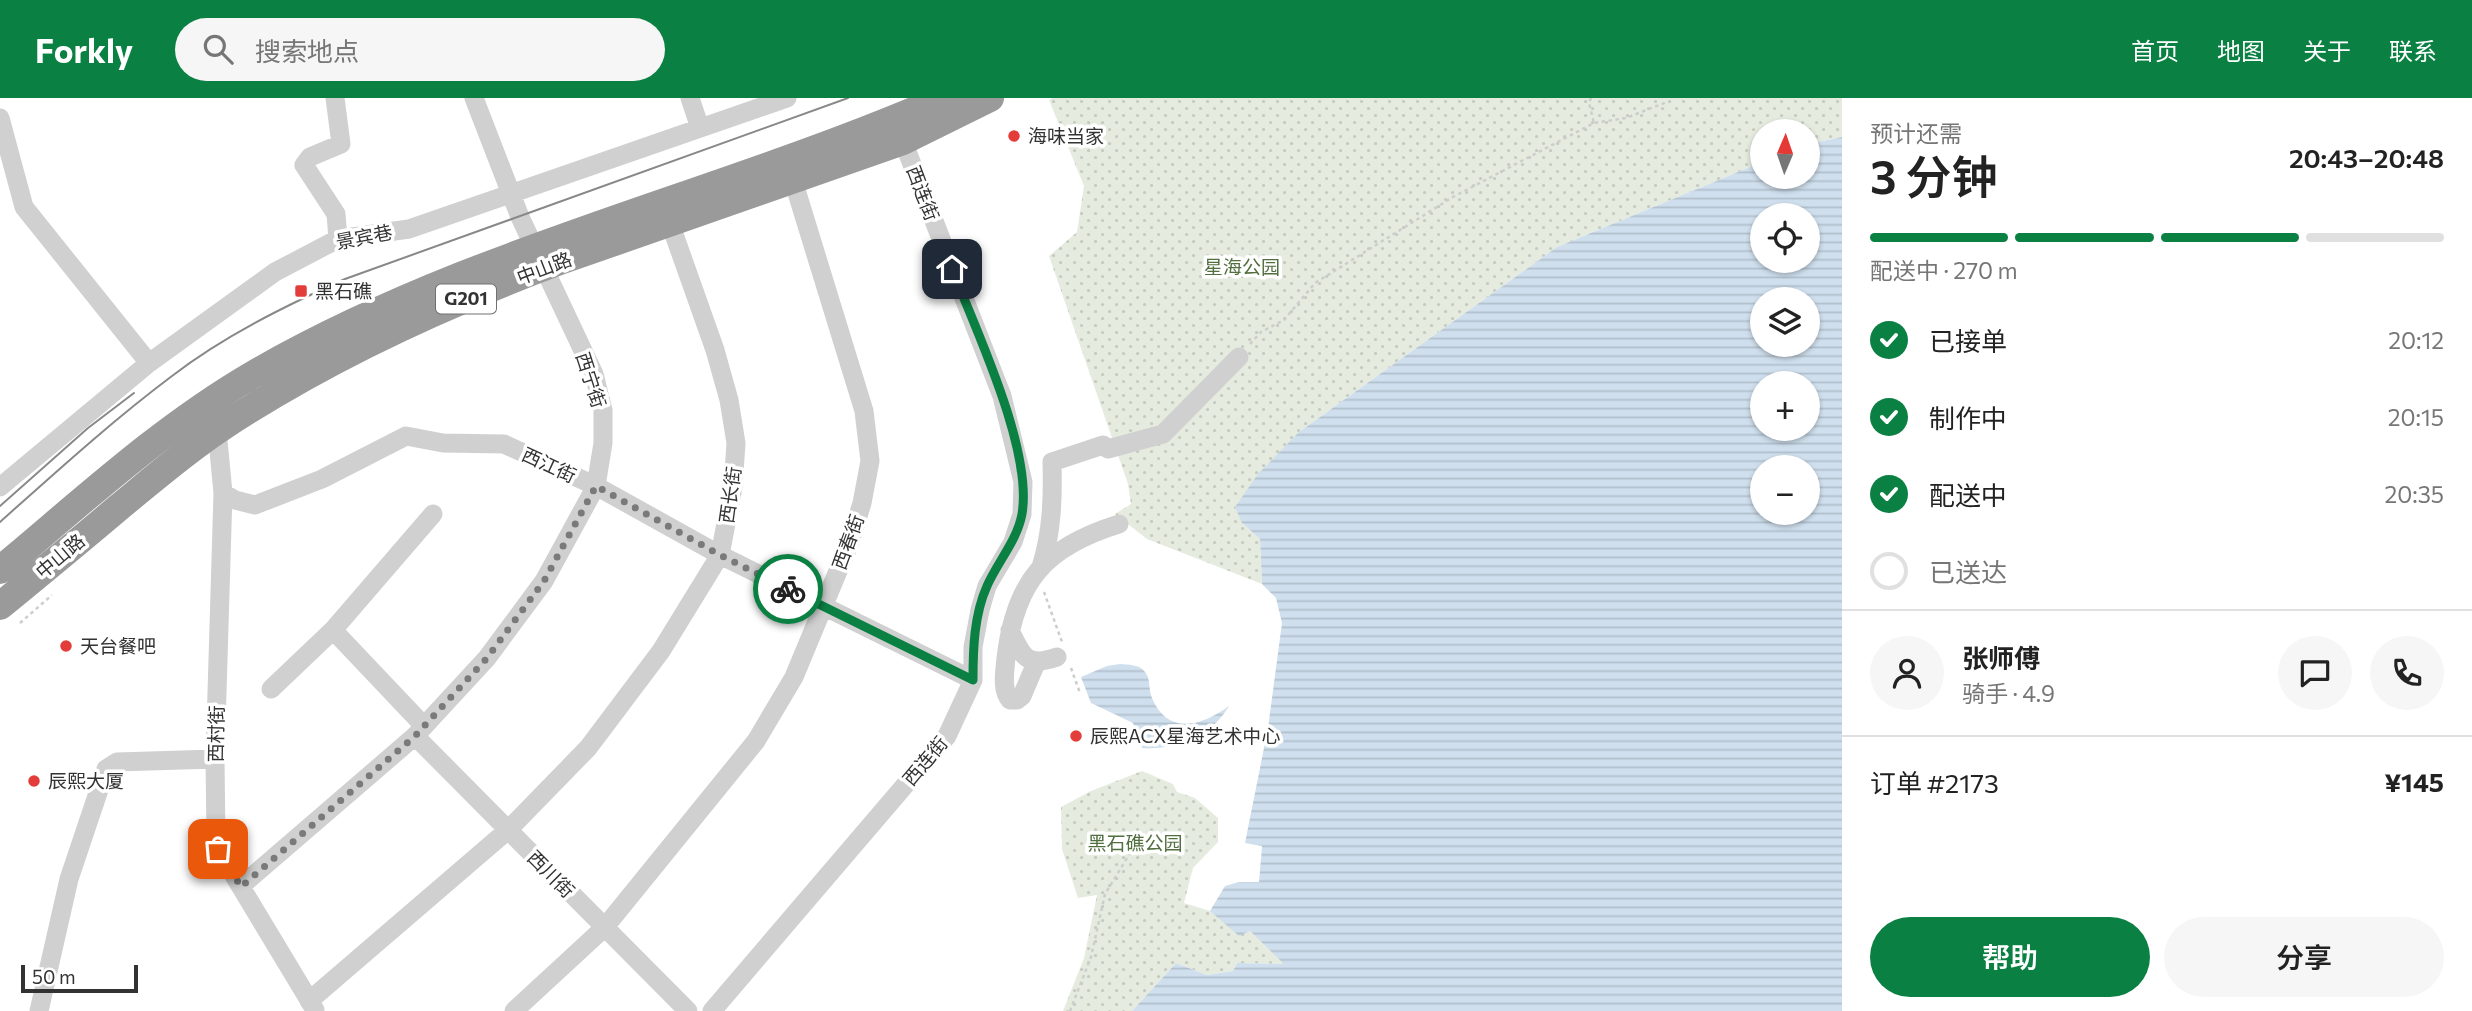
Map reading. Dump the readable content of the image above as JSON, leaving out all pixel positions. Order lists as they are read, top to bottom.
{
  "streets": {
    "highway": ["中山路", "G201"],
    "street": [
      "西连街",
      "景宾巷",
      "西宁街",
      "西江街",
      "西长街",
      "西春街",
      "西村街",
      "西川街"
    ]
  },
  "crossings": [
    ["西连街", "中山路"],
    ["西连街", "西江街"],
    ["景宾巷", "西宁街"],
    ["中山路", "西宁街"],
    ["中山路", "西长街"],
    ["中山路", "西春街"],
    ["中山路", "西村街"],
    ["西宁街", "西江街"],
    ["西宁街", "西村街"],
    ["西宁街", "西川街"],
    ["西江街", "西长街"],
    ["西江街", "西春街"],
    ["西江街", "西村街"],
    ["西长街", "西村街"],
    ["西长街", "西川街"],
    ["西春街", "西川街"]
  ],
  "parks": ["星海公园", "黑石礁公园"],
  "places": {
    "other": [
      "海味当家",
      "天台餐吧",
      "辰熙ACX星海艺术中心",
      "辰熙大厦"
    ],
    "transit": ["黑石礁"]
  },
  "scale_bar": "50 m",
  "north": "top",
  "page": {
    "header": "Forkly",
    "search": "搜索地点",
    "nav": [
      "首页",
      "地图",
      "关于",
      "联系"
    ],
    "heading": ["3 分钟", "预计还需", "20:43–20:48"],
    "panel": [
      "张师傅",
      "骑手 · 4.9",
      "订单 #2173",
      "¥145"
    ],
    "map_buttons": ["+", "−"],
    "bar": "配送中 · 270 m",
    "list": [
      ["已接单", "20:12"],
      ["制作中", "20:15"],
      ["配送中", "20:35"],
      "已送达"
    ],
    "buttons": ["帮助", "分享"],
    "scale": "50 m"
  }
}
